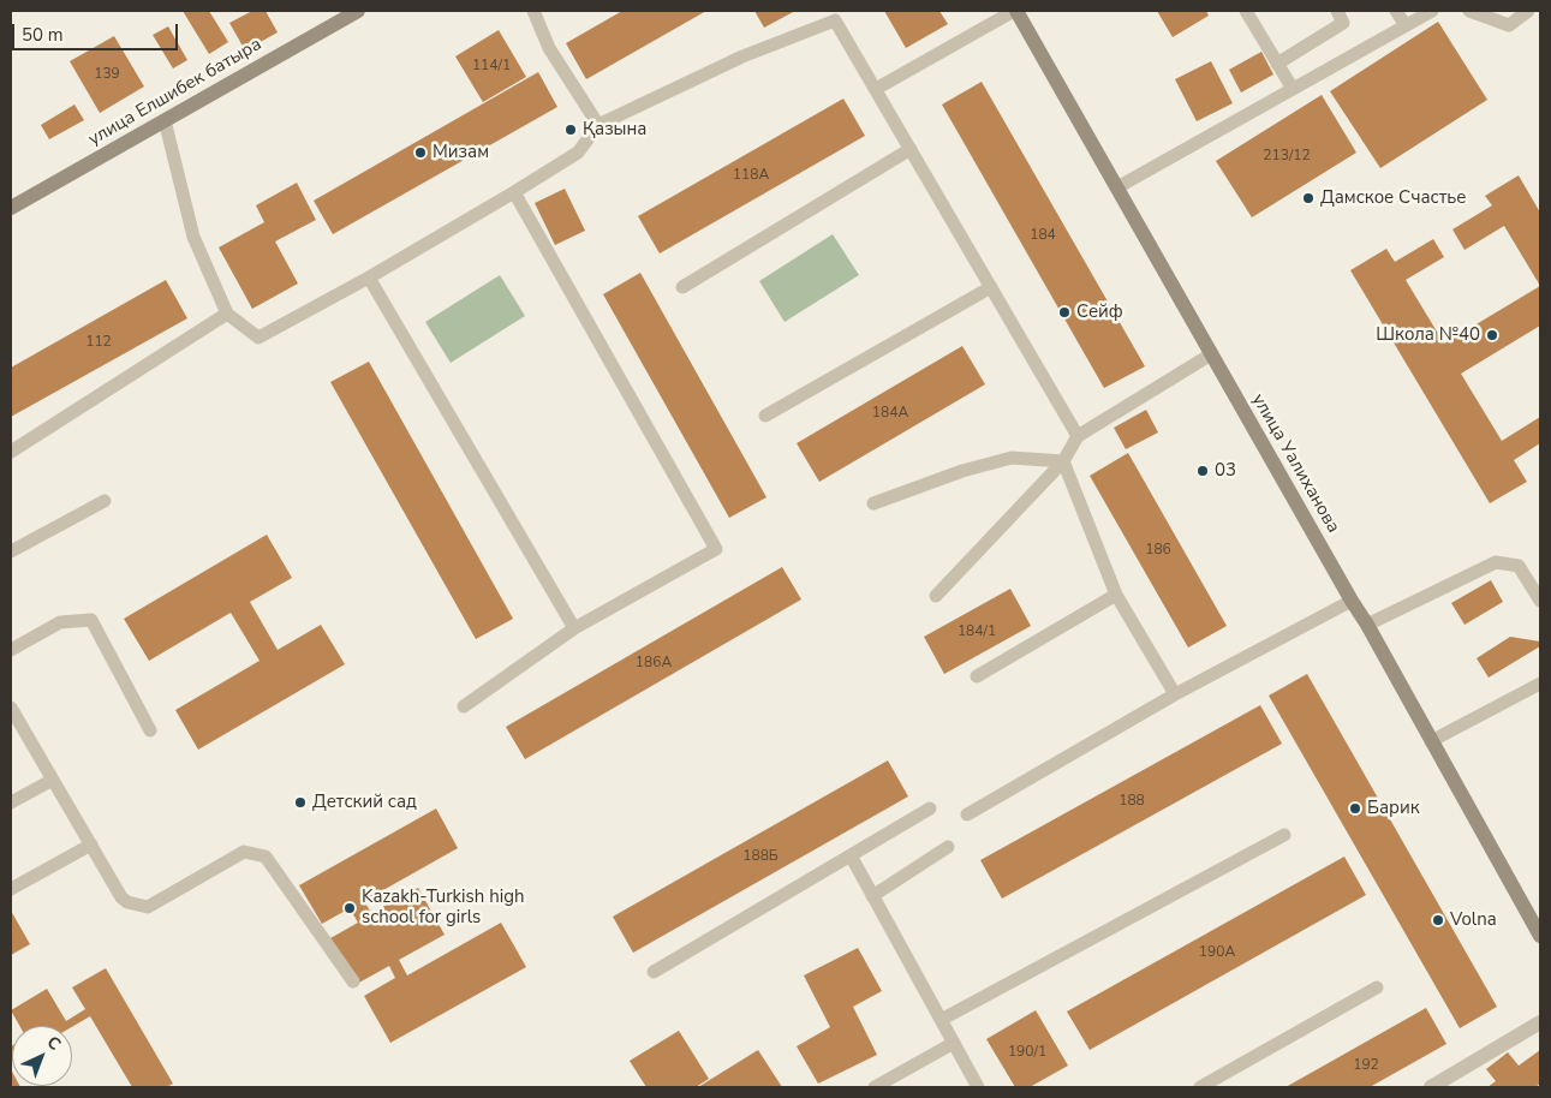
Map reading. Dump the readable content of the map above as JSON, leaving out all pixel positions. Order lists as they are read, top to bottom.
{
  "streets": {
    "main road": ["улица Елшибек батыра", "улица Уалиханова"]
  },
  "places": [
    "Қазына",
    "Мизам",
    "Дамское Счастье",
    "Сейф",
    "Школа №40",
    "03",
    "Детский сад",
    "Барик",
    "Kazakh-Turkish high school for girls",
    "Volna"
  ],
  "house_numbers": [
    "114/1",
    "139",
    "213/12",
    "118А",
    "184",
    "112",
    "184А",
    "186",
    "184/1",
    "186А",
    "188",
    "188Б",
    "190А",
    "190/1",
    "192"
  ],
  "scale_bar": "50 m",
  "north": "top right"
}
